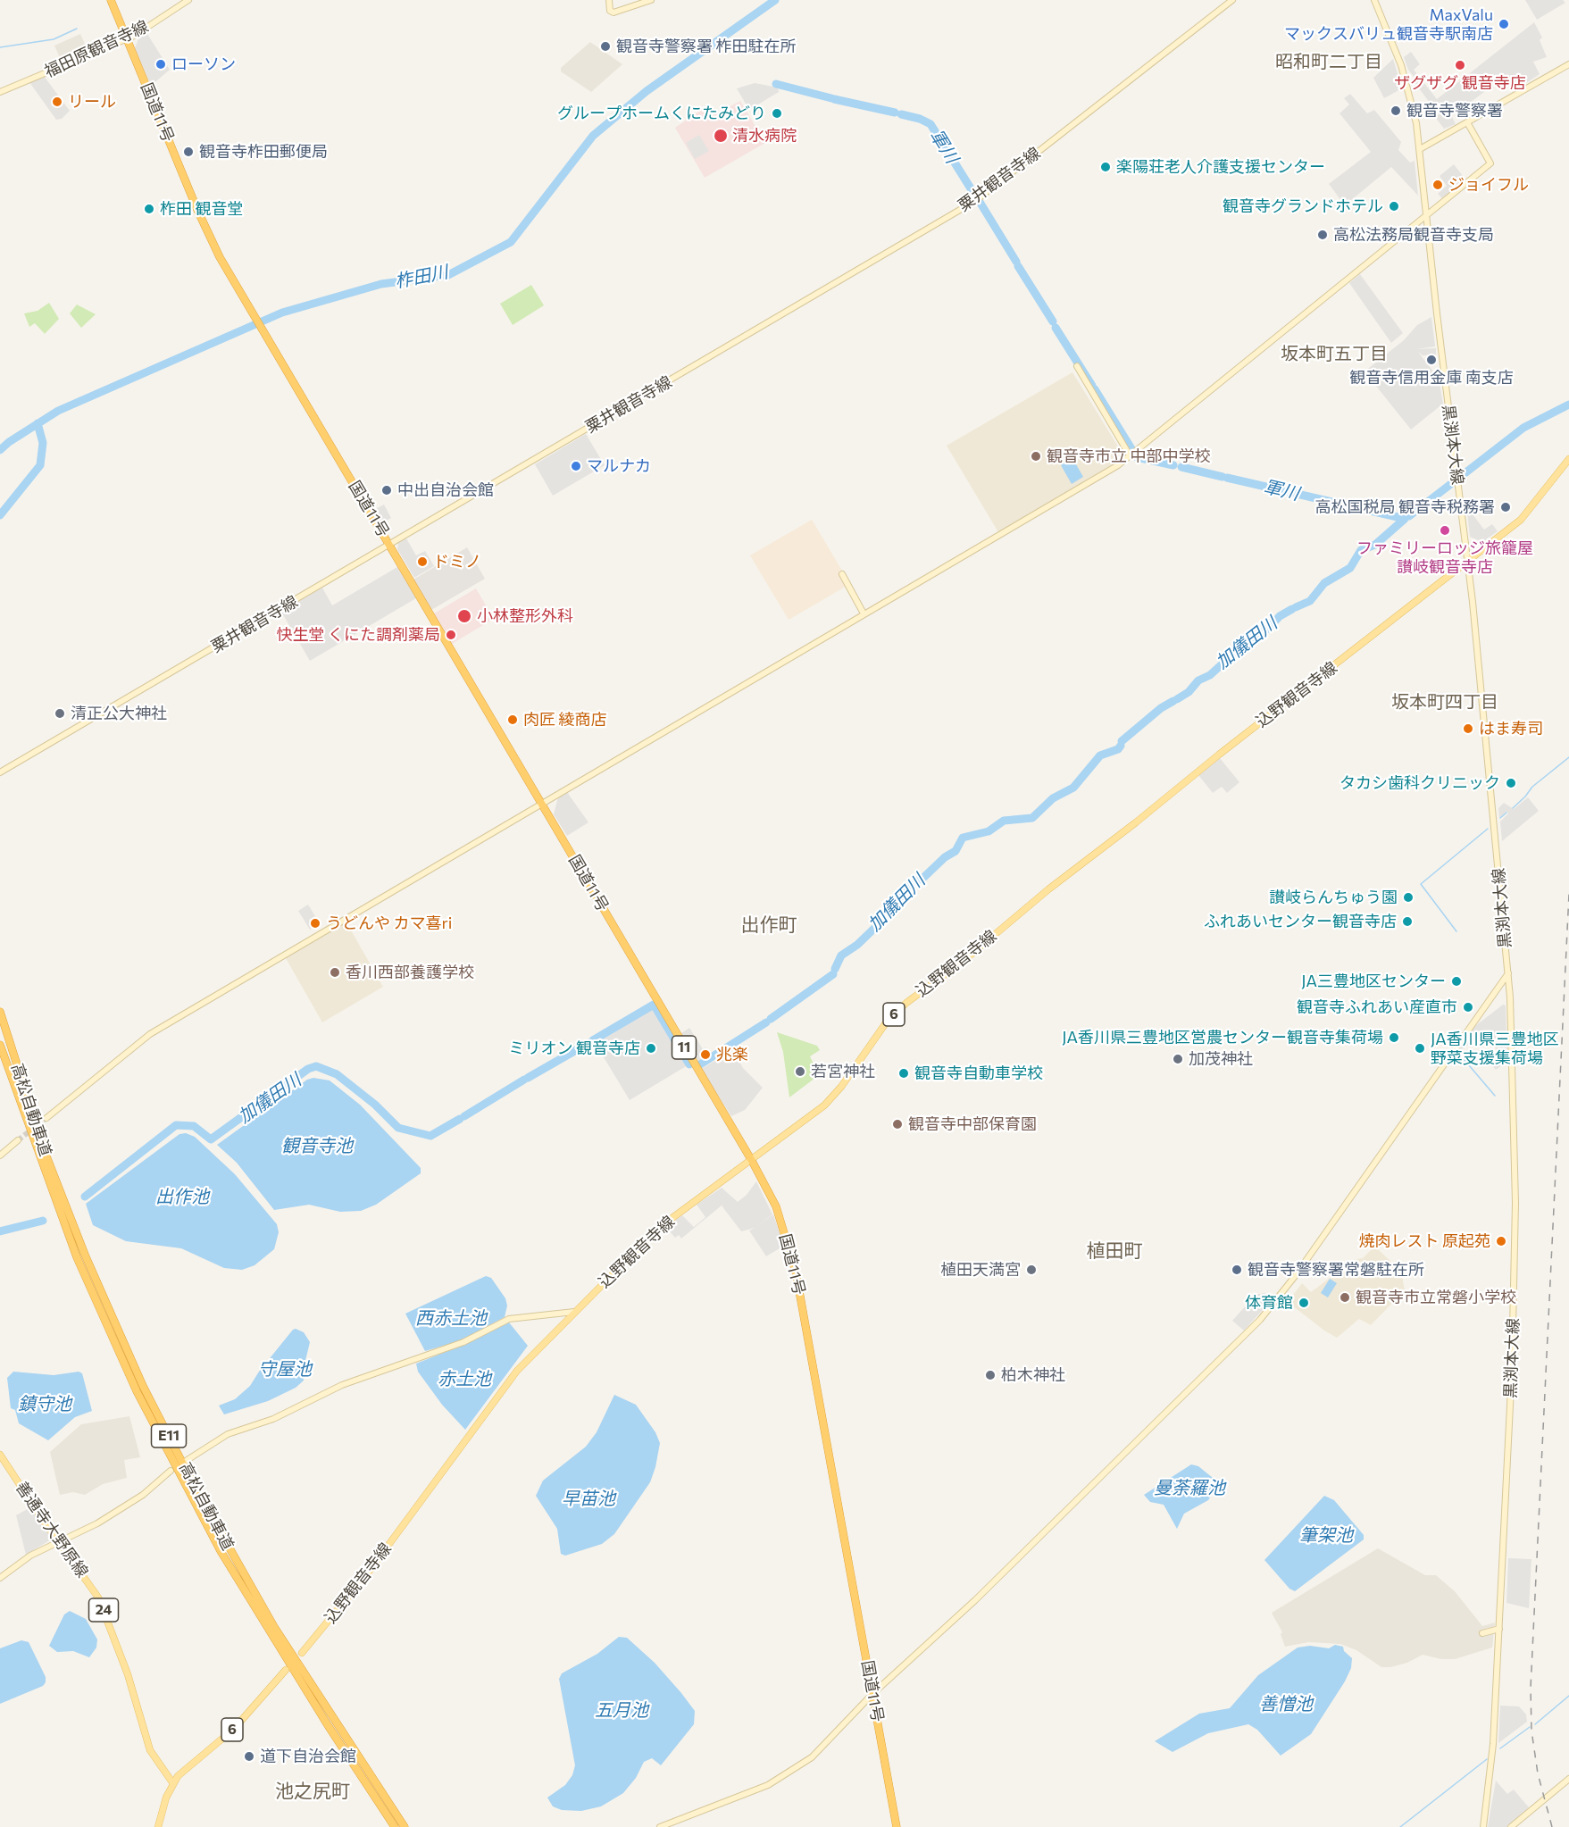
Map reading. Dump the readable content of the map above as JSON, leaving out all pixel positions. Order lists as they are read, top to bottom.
{
  "streets": {
    "highway": [
      "国道11号",
      "11",
      "高松自動車道",
      "E11"
    ],
    "main road": [
      "込野観音寺線",
      "6",
      "善通寺大野原線",
      "24"
    ],
    "street": ["福田原観音寺線", "粟井観音寺線", "黒渕本大線"]
  },
  "crossings": [
    ["福田原観音寺線", "国道11号"],
    ["国道11号", "粟井観音寺線"],
    ["国道11号", "込野観音寺線"],
    ["黒渕本大線", "込野観音寺線"],
    ["6", "善通寺大野原線"]
  ],
  "districts": [
    "昭和町二丁目",
    "坂本町五丁目",
    "坂本町四丁目",
    "出作町",
    "植田町",
    "池之尻町"
  ],
  "water": [
    "軍川",
    "柞田川",
    "加儀田川",
    "観音寺池",
    "出作池",
    "西赤土池",
    "守屋池",
    "赤土池",
    "鎮守池",
    "曼荼羅池",
    "早苗池",
    "筆架池",
    "善憎池",
    "五月池"
  ],
  "places": [
    "MaxValu マックスバリュ観音寺駅南店",
    "観音寺警察署 柞田駐在所",
    "ローソン",
    "ザグザグ 観音寺店",
    "リール",
    "観音寺警察署",
    "グループホームくにたみどり",
    "清水病院",
    "観音寺柞田郵便局",
    "楽陽荘老人介護支援センター",
    "ジョイフル",
    "観音寺グランドホテル",
    "柞田 観音堂",
    "高松法務局観音寺支局",
    "観音寺信用金庫 南支店",
    "観音寺市立 中部中学校",
    "マルナカ",
    "中出自治会館",
    "高松国税局 観音寺税務署",
    "ファミリーロッジ旅籠屋 讃岐観音寺店",
    "ドミノ",
    "小林整形外科",
    "快生堂 くにた調剤薬局",
    "清正公大神社",
    "肉匠 綾商店",
    "はま寿司",
    "タカシ歯科クリニック",
    "讃岐らんちゅう園",
    "ふれあいセンター観音寺店",
    "うどんや カマ喜ri",
    "香川西部養護学校",
    "JA三豊地区センター",
    "観音寺ふれあい産直市",
    "JA香川県三豊地区営農センター観音寺集荷場",
    "ミリオン 観音寺店",
    "JA香川県三豊地区 野菜支援集荷場",
    "兆楽",
    "加茂神社",
    "若宮神社",
    "観音寺自動車学校",
    "観音寺中部保育園",
    "焼肉レスト 原起苑",
    "植田天満宮",
    "観音寺警察署常磐駐在所",
    "観音寺市立常磐小学校",
    "体育館",
    "柏木神社",
    "道下自治会館"
  ]
}
